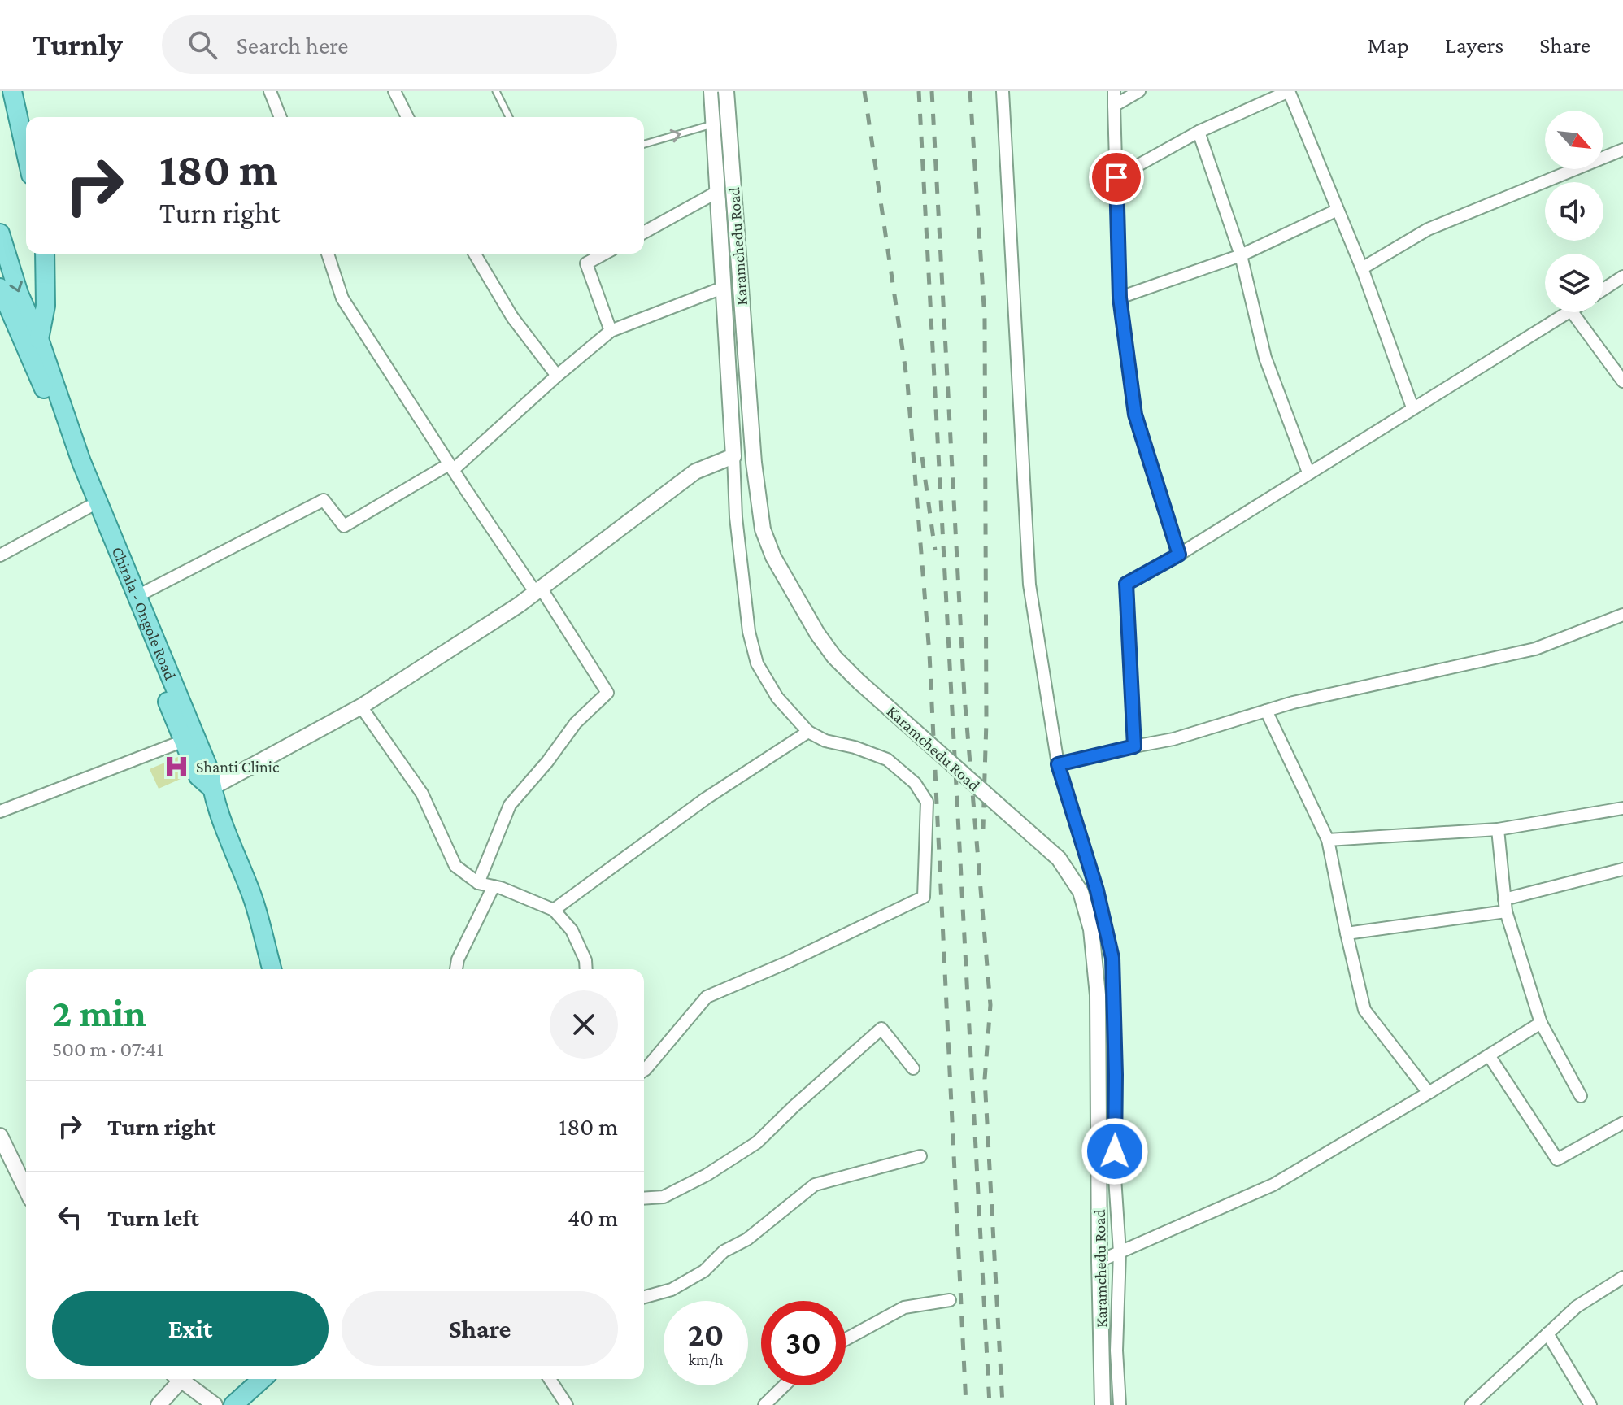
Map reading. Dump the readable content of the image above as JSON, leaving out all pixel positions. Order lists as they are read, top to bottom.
{
  "streets": {
    "main road": ["Chirala - Ongole Road"],
    "street": ["Karamchedu Road"]
  },
  "places": {
    "hospital": ["Shanti Clinic"]
  },
  "north": "bottom right",
  "page": {
    "header": "Turnly",
    "search": "Search here",
    "nav": ["Map", "Layers", "Share"],
    "turn": ["180 m", "Turn right"],
    "heading": ["2 min", "500 m · 07:41"],
    "list": [
      {
        "name": "Turn right",
        "value": "180 m"
      },
      {
        "name": "Turn left",
        "value": "40 m"
      }
    ],
    "buttons": ["Exit", "Share"],
    "speed": "20 km/h",
    "limit": "30"
  }
}
